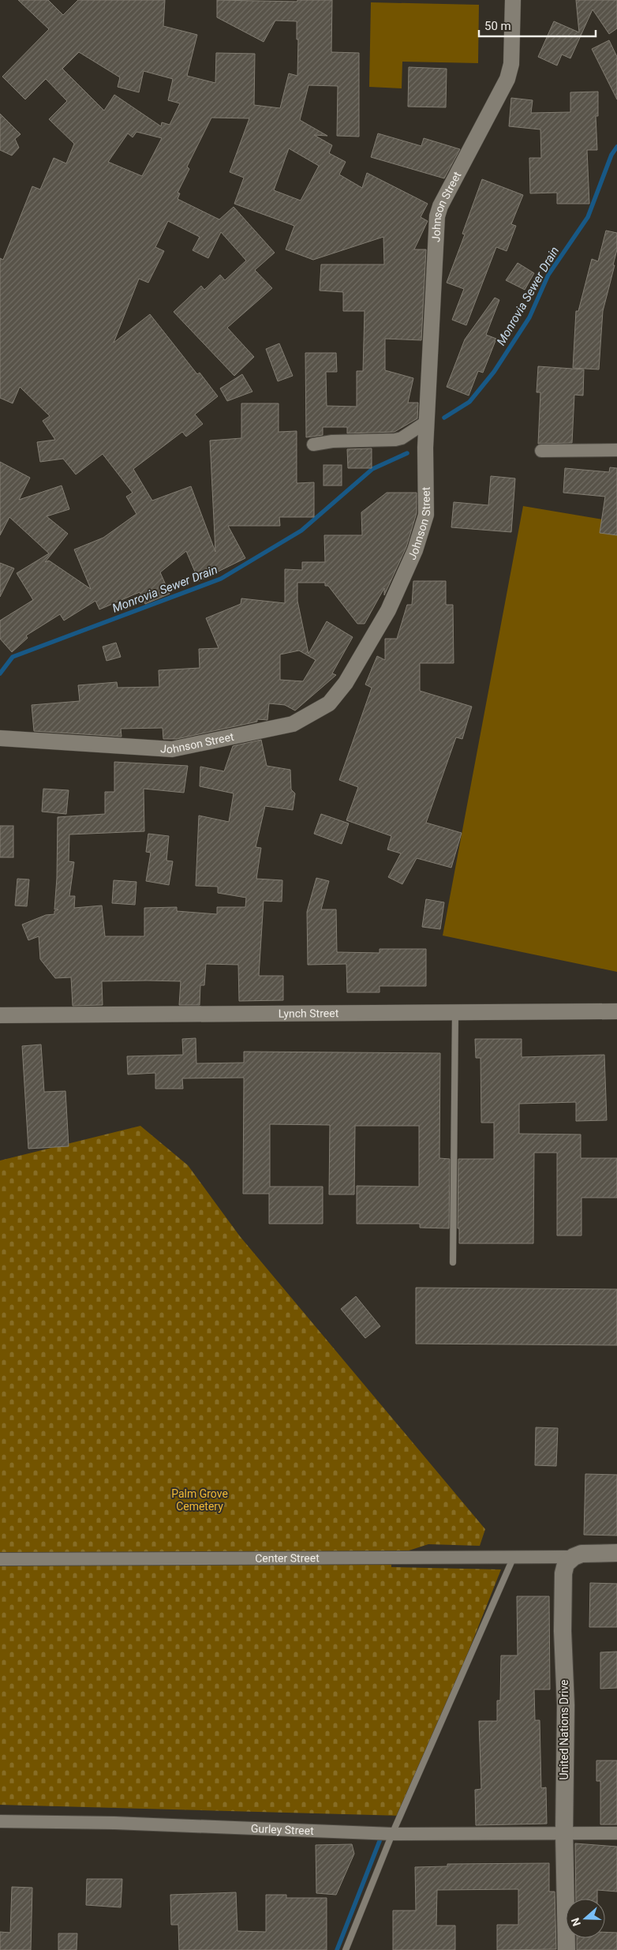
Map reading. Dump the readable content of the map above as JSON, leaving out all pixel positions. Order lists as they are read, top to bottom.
{
  "streets": {
    "main road": ["United Nations Drive"],
    "street": [
      "Johnson Street",
      "Lynch Street",
      "Center Street",
      "Gurley Street"
    ]
  },
  "crossings": [
    ["Center Street", "United Nations Drive"],
    ["United Nations Drive", "Gurley Street"]
  ],
  "water": ["Monrovia Sewer Drain"],
  "parks": ["Palm Grove Cemetery"],
  "scale_bar": "50 m",
  "north": "left"
}
